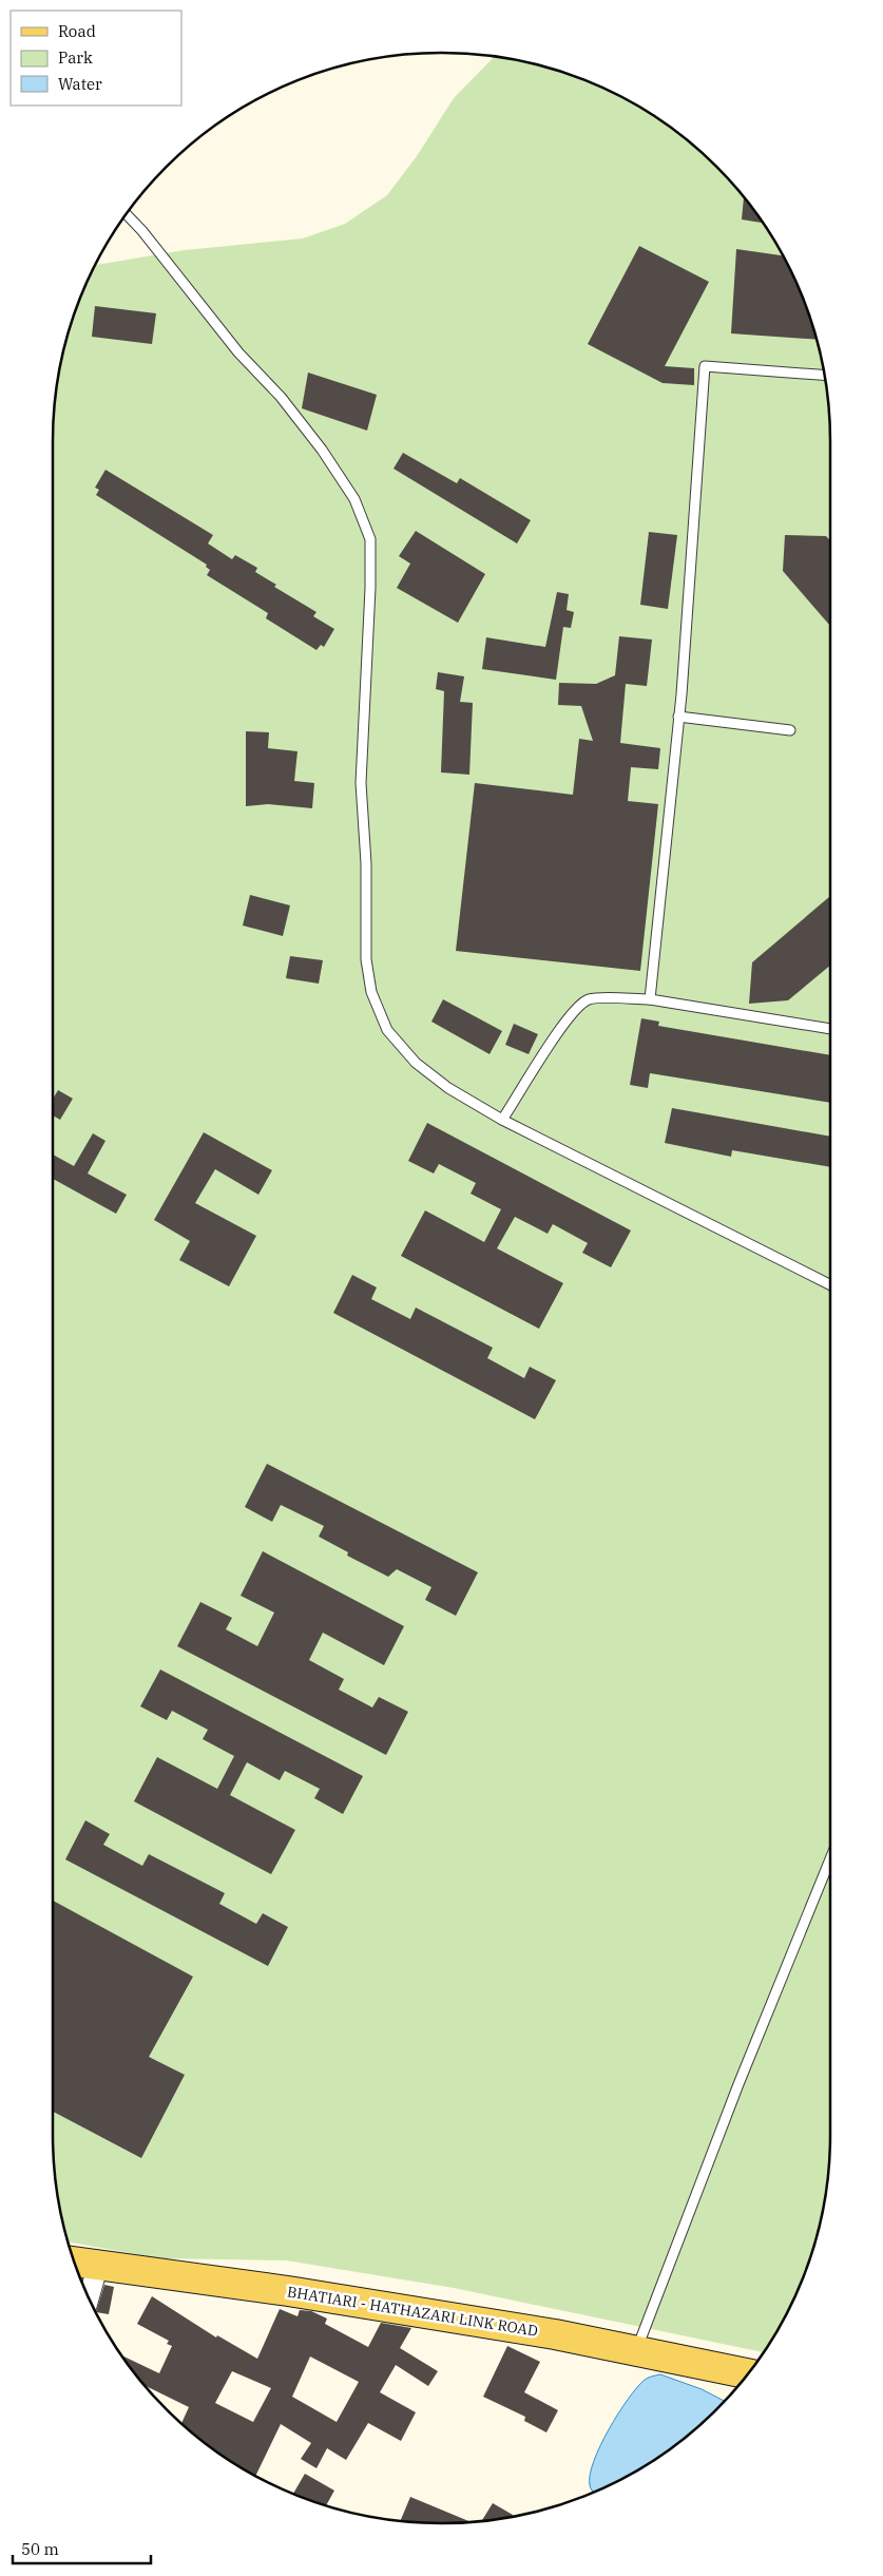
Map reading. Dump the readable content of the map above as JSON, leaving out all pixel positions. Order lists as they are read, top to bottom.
{
  "streets": {
    "main road": ["BHATIARI - HATHAZARI LINK ROAD"]
  },
  "legend": ["Road", "Park", "Water"],
  "scale_bar": "50 m"
}
